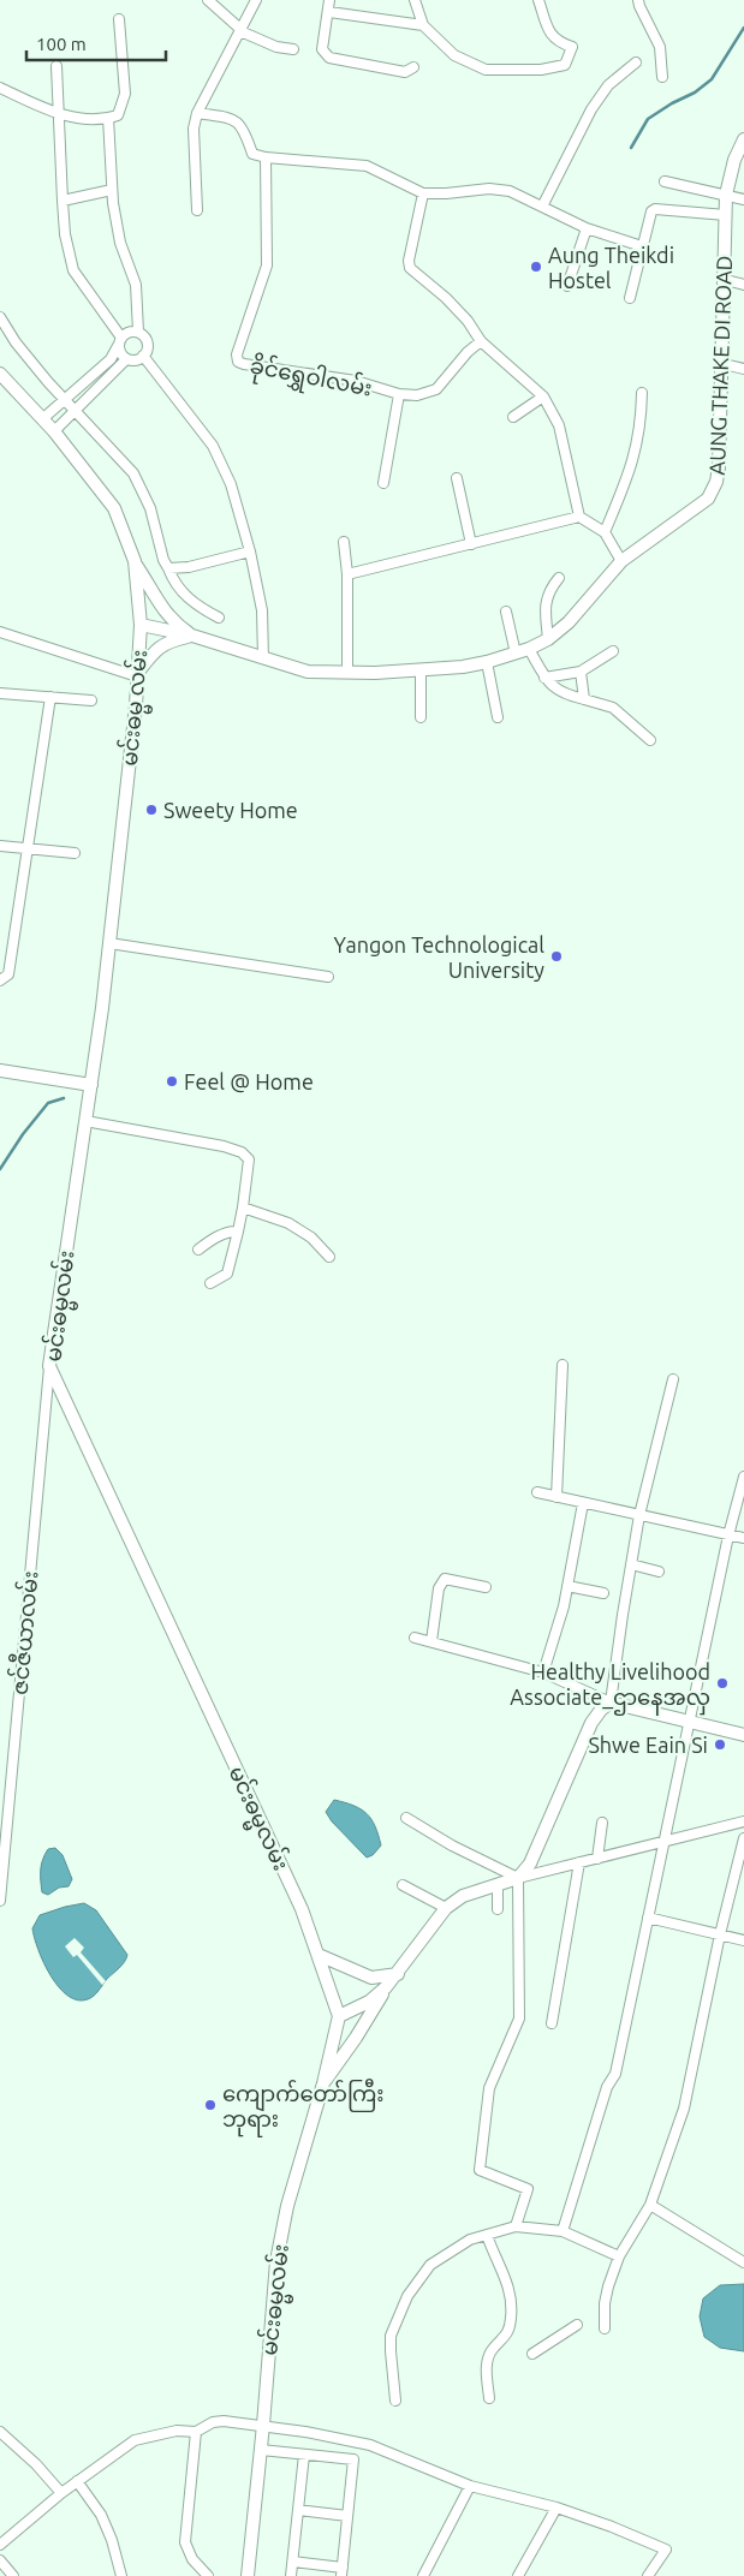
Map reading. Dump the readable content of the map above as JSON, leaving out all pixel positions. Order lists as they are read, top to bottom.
{
  "streets": {
    "main road": ["AUNG THAKE DI ROAD", "မင်းဓမ္မ လမ်း", "မင်းဓမ္မလမ်း"],
    "street": ["ခိုင်ရွှေဝါလမ်း", "ဇင်ဇီယာလမ်း"]
  },
  "crossings": [
    ["AUNG THAKE DI ROAD", "မင်းဓမ္မ လမ်း"],
    ["မင်းဓမ္မ လမ်း", "မင်းဓမ္မလမ်း"],
    ["မင်းဓမ္မလမ်း", "ဇင်ဇီယာလမ်း"]
  ],
  "places": [
    "Aung Theikdi Hostel",
    "Sweety Home",
    "Yangon Technological University",
    "Feel @ Home",
    "Healthy Livelihood Associate_ဌာနေအလှ",
    "Shwe Eain Si",
    "ကျောက်တော်ကြီး ဘုရား"
  ],
  "scale_bar": "100 m"
}
